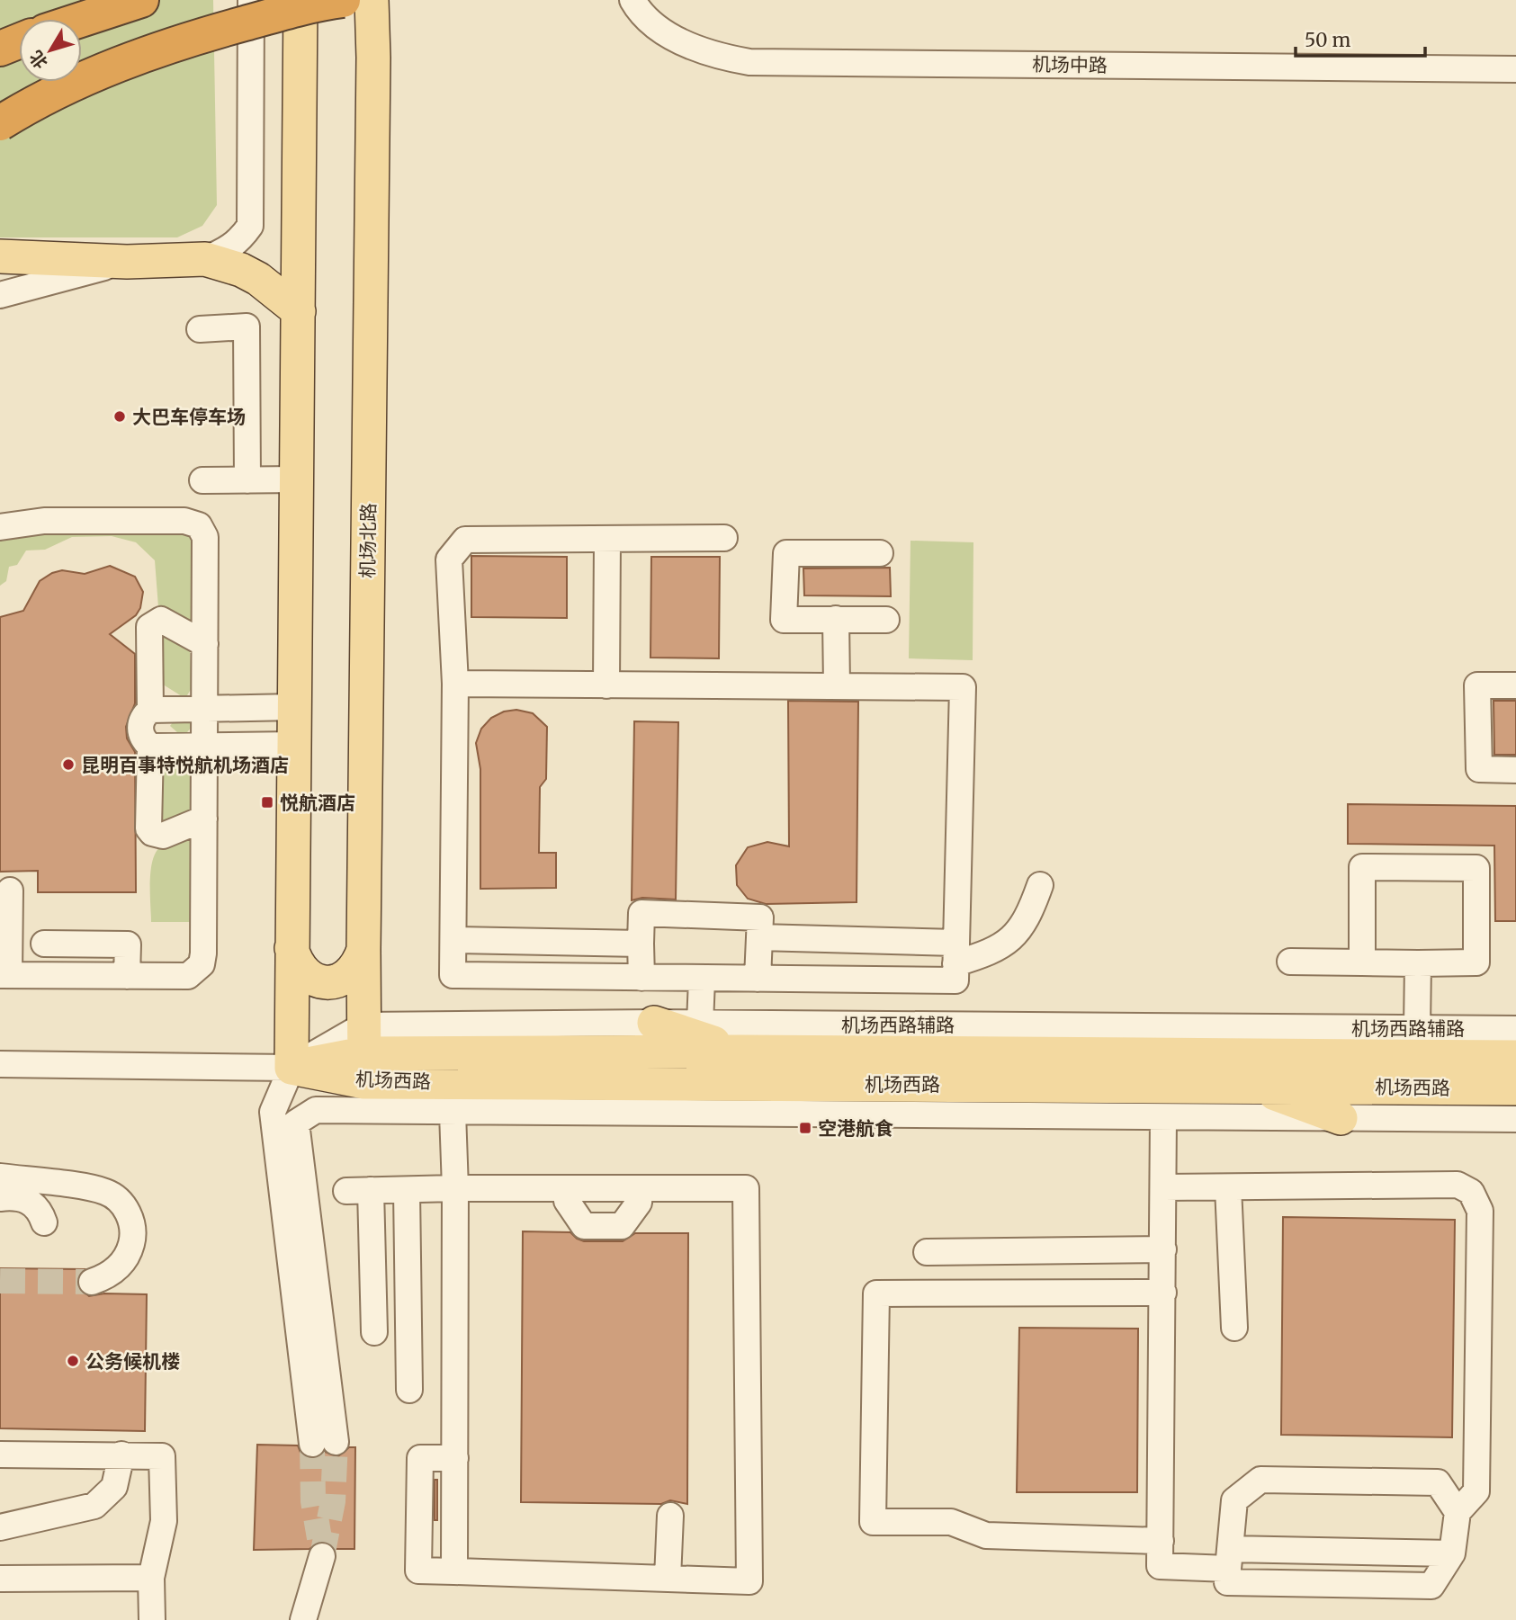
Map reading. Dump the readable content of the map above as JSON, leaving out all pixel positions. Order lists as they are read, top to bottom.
{
  "streets": {
    "main road": ["机场北路", "机场西路"],
    "street": ["机场中路", "机场西路辅路"]
  },
  "crossings": [
    ["机场北路", "机场西路辅路"],
    ["机场北路", "机场西路"],
    ["机场西路辅路", "机场西路"]
  ],
  "places": {
    "other": ["大巴车停车场", "昆明百事特悦航机场酒店", "公务候机楼"],
    "transit": ["悦航酒店", "空港航食"]
  },
  "scale_bar": "50 m",
  "north": "bottom left"
}
